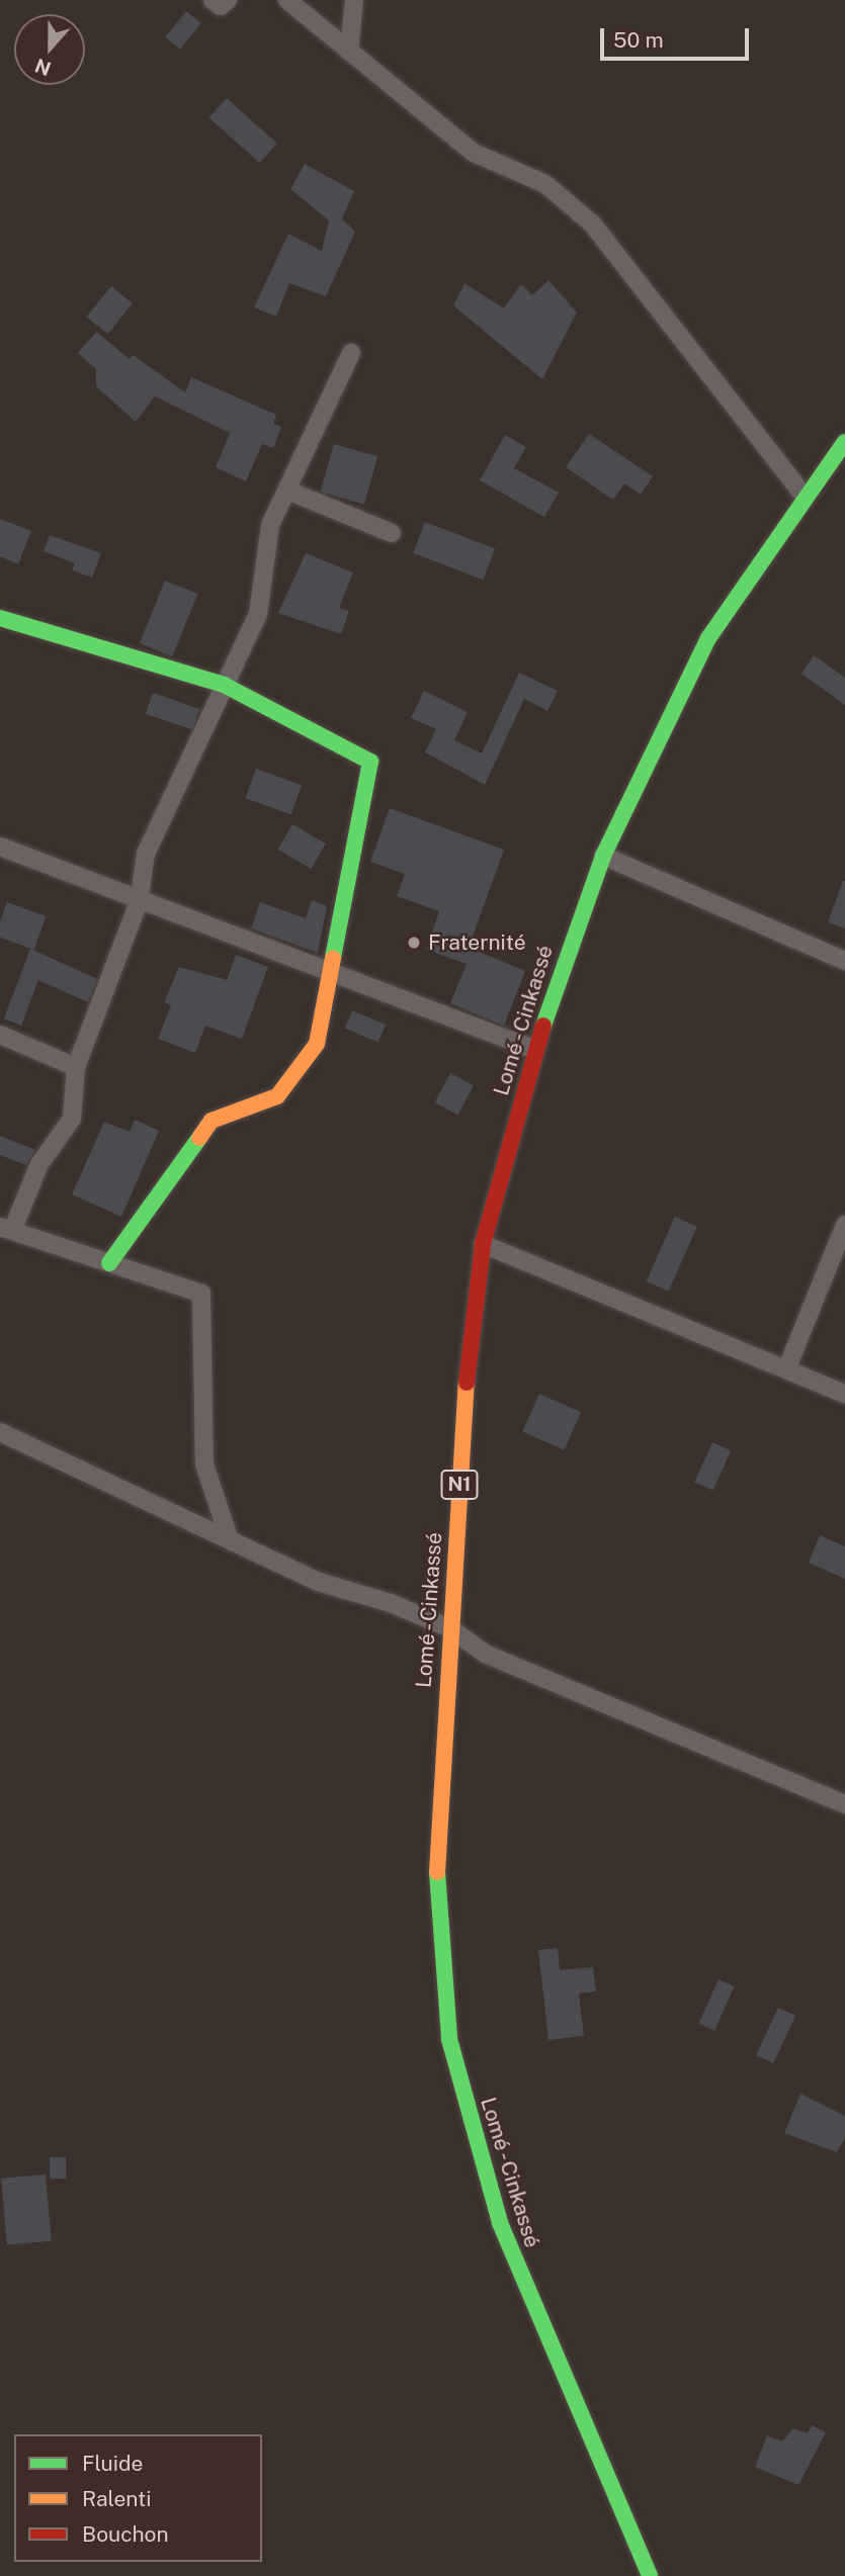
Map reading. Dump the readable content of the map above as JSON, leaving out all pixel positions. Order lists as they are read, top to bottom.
{
  "streets": {
    "main road": ["Lomé - Cinkassé", "N1"]
  },
  "places": ["Fraternité"],
  "legend": ["Fluide", "Ralenti", "Bouchon"],
  "scale_bar": "50 m",
  "north": "bottom"
}
